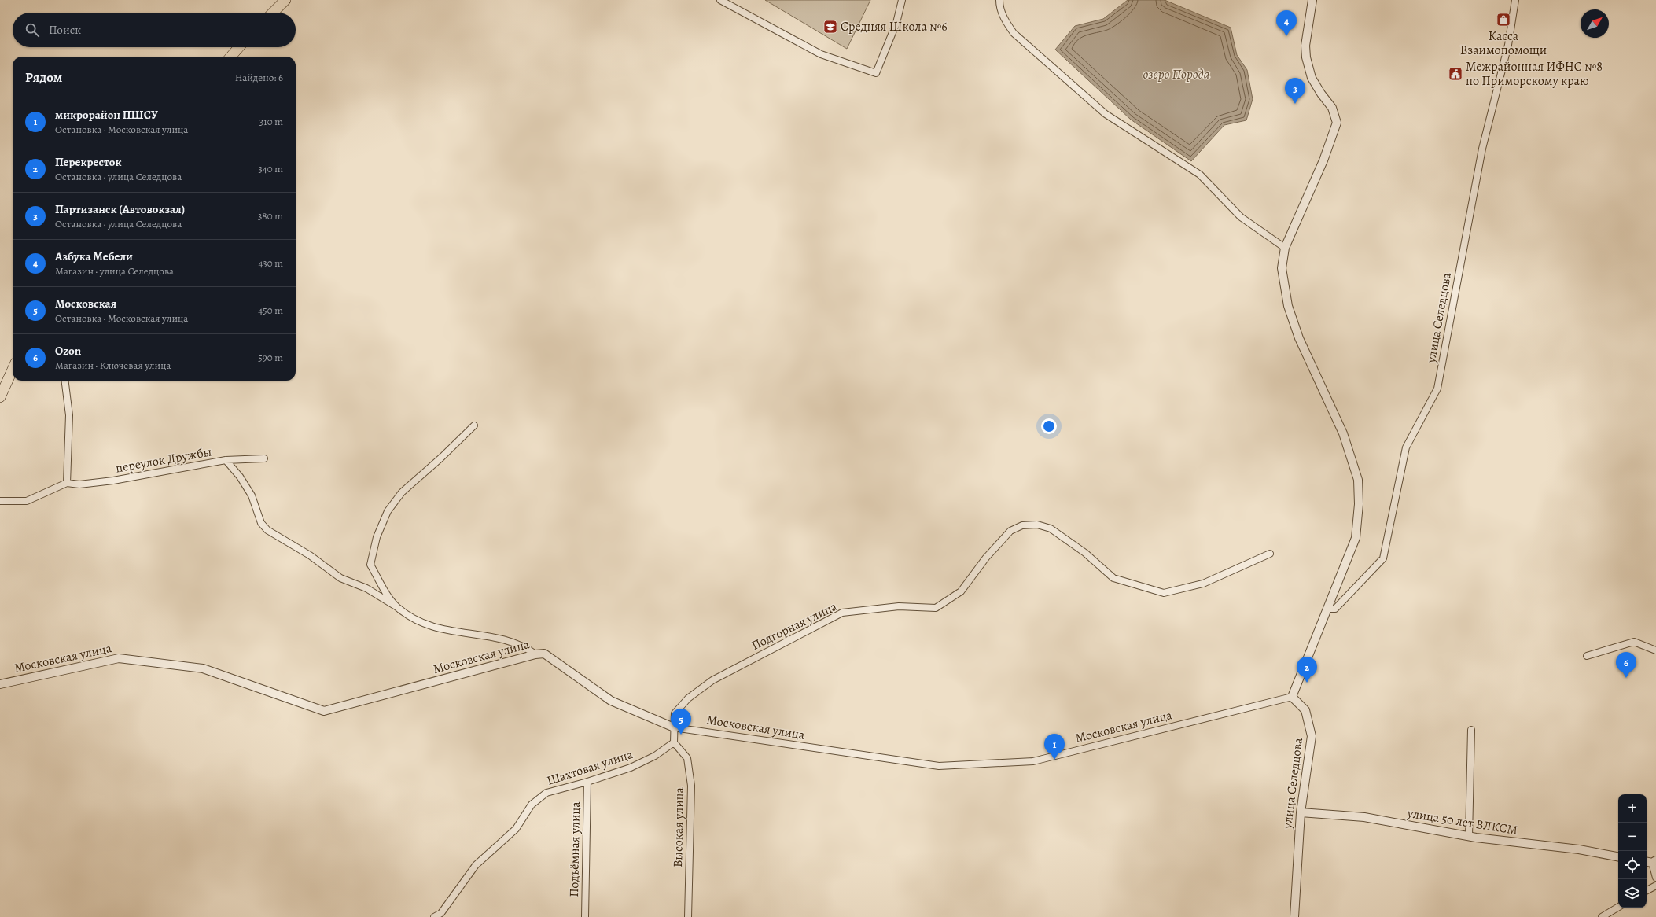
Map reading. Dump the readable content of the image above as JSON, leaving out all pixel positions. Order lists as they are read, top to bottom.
{
  "streets": {
    "street": [
      "улица Селедцова",
      "переулок Дружбы",
      "Подгорная улица",
      "Московская улица",
      "Шахтовая улица",
      "улица 50 лет ВЛКСМ",
      "Высокая улица",
      "Подъёмная улица"
    ]
  },
  "crossings": [
    ["улица Селедцова", "Московская улица"],
    ["улица Селедцова", "улица 50 лет ВЛКСМ"],
    ["Подгорная улица", "Московская улица"],
    ["Шахтовая улица", "Высокая улица"],
    ["Шахтовая улица", "Подъёмная улица"]
  ],
  "water": ["озеро Порода"],
  "places": {
    "shop": ["Касса Взаимопомощи"],
    "school or university": ["Средняя Школа №6"],
    "public building": ["Межрайонная ИФНС №8 по Приморскому краю"]
  },
  "north": "top right",
  "page": {
    "pins": [
      "4",
      "3",
      "6",
      "2",
      "5",
      "1"
    ],
    "search": "Поиск",
    "heading": ["Рядом", "Найдено: 6"],
    "list": [
      {
        "mark": "1",
        "name": "микрорайон ПШСУ",
        "note": "Остановка · Московская улица",
        "value": "310 m"
      },
      {
        "mark": "2",
        "name": "Перекресток",
        "note": "Остановка · улица Селедцова",
        "value": "340 m"
      },
      {
        "mark": "3",
        "name": "Партизанск (Автовокзал)",
        "note": "Остановка · улица Селедцова",
        "value": "380 m"
      },
      {
        "mark": "4",
        "name": "Азбука Мебели",
        "note": "Магазин · улица Селедцова",
        "value": "430 m"
      },
      {
        "mark": "5",
        "name": "Московская",
        "note": "Остановка · Московская улица",
        "value": "450 m"
      },
      {
        "mark": "6",
        "name": "Ozon",
        "note": "Магазин · Ключевая улица",
        "value": "590 m"
      }
    ],
    "map_buttons": ["+", "−"]
  }
}
